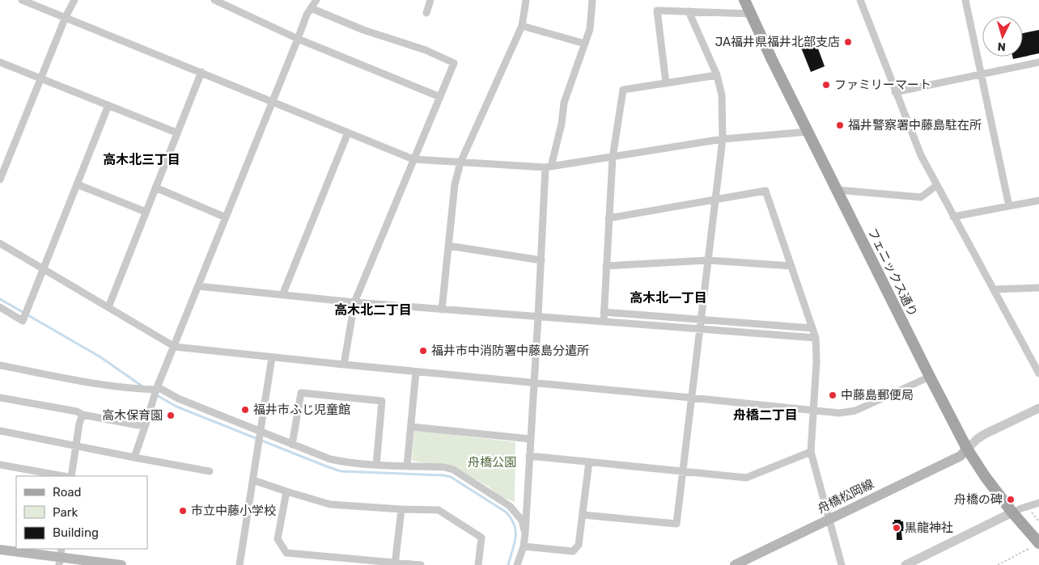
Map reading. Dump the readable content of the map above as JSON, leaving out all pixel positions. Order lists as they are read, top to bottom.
{
  "streets": {
    "main road": ["フェニックス通り", "舟橋松岡線"]
  },
  "crossings": [
    ["フェニックス通り", "舟橋松岡線"]
  ],
  "districts": [
    "高木北三丁目",
    "高木北一丁目",
    "高木北二丁目",
    "舟橋二丁目"
  ],
  "parks": ["舟橋公園"],
  "places": [
    "JA福井県福井北部支店",
    "ファミリーマート",
    "福井警察署中藤島駐在所",
    "福井市中消防署中藤島分遣所",
    "中藤島郵便局",
    "福井市ふじ児童館",
    "高木保育園",
    "舟橋の碑",
    "市立中藤小学校",
    "黒龍神社"
  ],
  "legend": ["Road", "Park", "Building"],
  "north": "bottom"
}
